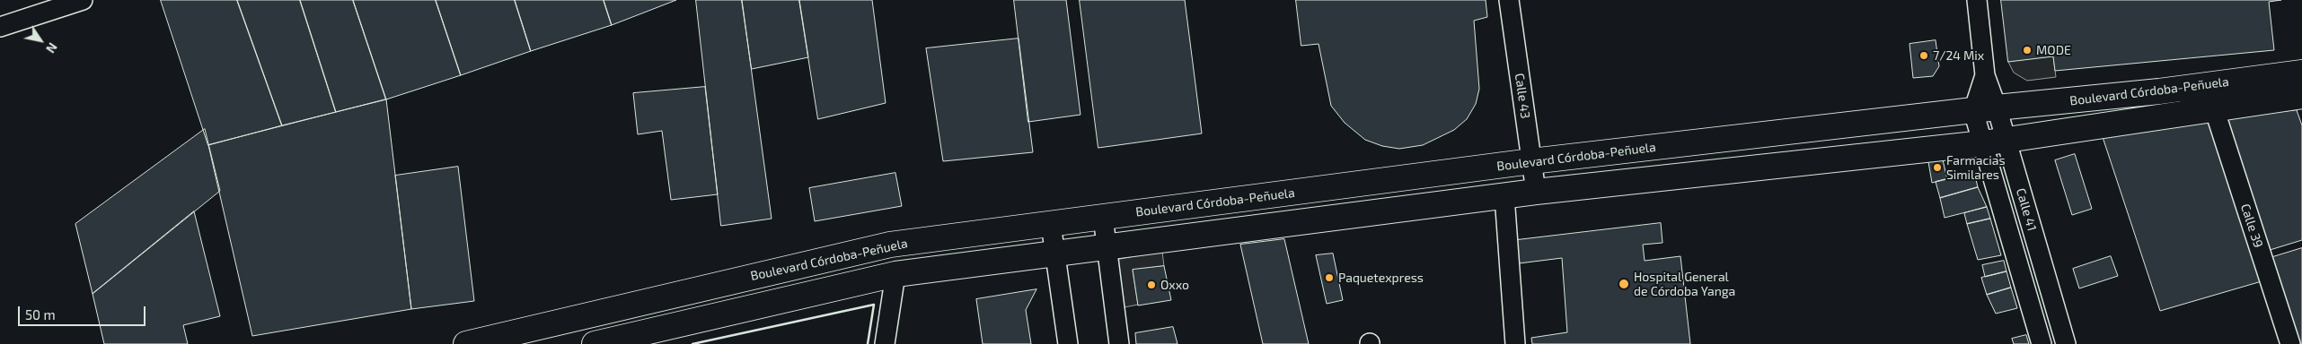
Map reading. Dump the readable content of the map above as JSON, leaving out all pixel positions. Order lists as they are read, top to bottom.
{
  "streets": {
    "main road": ["Boulevard Córdoba-Peñuela"],
    "street": ["Calle 43", "Calle 41", "Calle 39"]
  },
  "crossings": [
    ["Boulevard Córdoba-Peñuela", "Calle 43"],
    ["Boulevard Córdoba-Peñuela", "Calle 41"],
    ["Boulevard Córdoba-Peñuela", "Calle 39"]
  ],
  "places": [
    "MODE",
    "7/24 Mix",
    "Farmacias Similares",
    "Paquetexpress",
    "Hospital General de Córdoba Yanga",
    "Oxxo"
  ],
  "scale_bar": "50 m",
  "north": "bottom right"
}
